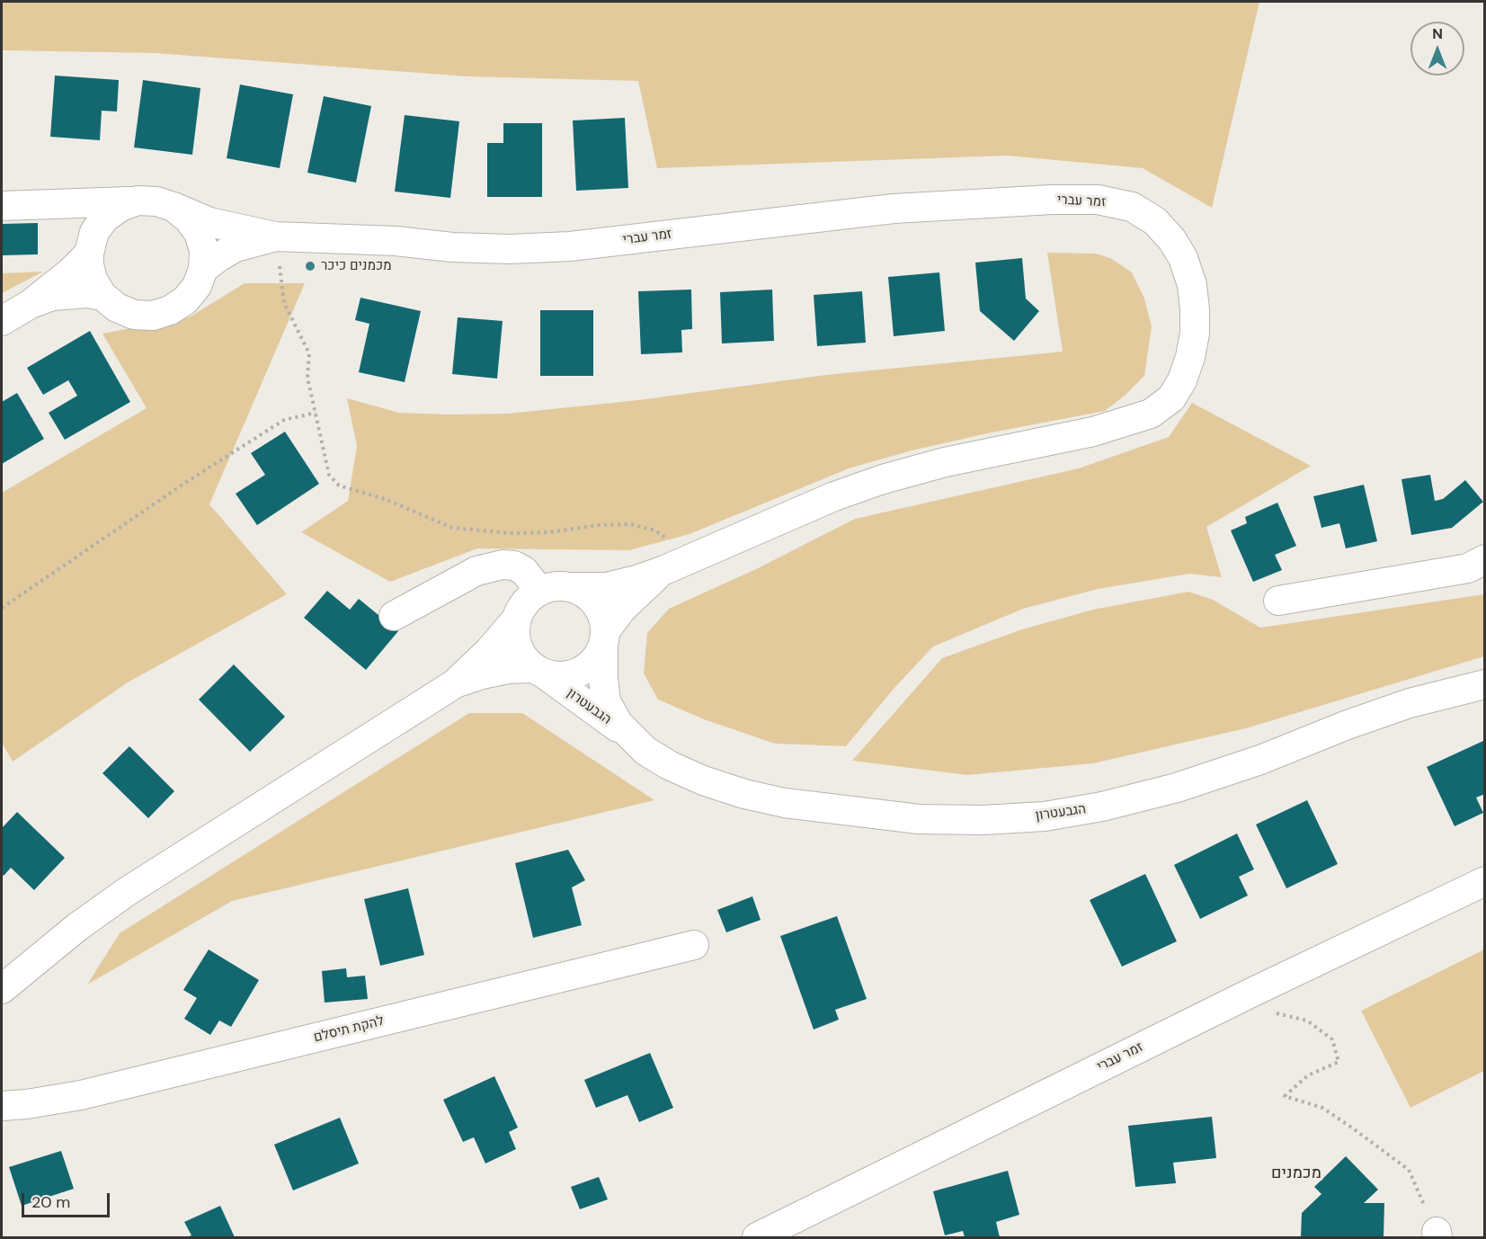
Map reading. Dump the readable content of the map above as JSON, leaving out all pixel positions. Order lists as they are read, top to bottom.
{
  "streets": {
    "street": ["זמר עברי", "הגבעטרון", "להקת תיסלם"]
  },
  "crossings": [
    ["זמר עברי", "הגבעטרון"]
  ],
  "districts": ["מכמנים"],
  "places": ["מכמנים כיכר"],
  "scale_bar": "20 m",
  "north": "top"
}
